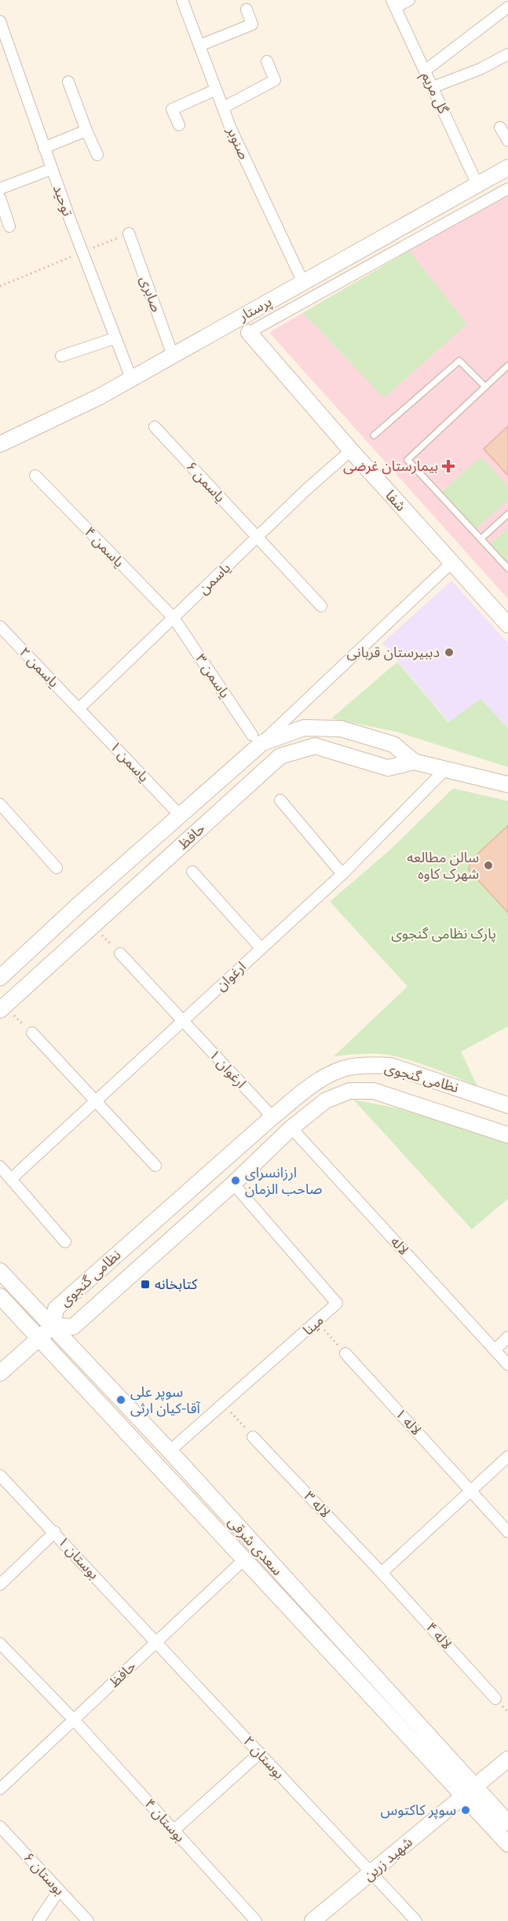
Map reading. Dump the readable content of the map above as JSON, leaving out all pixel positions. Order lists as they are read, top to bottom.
{
  "streets": {
    "street": [
      "گل مریم",
      "صنوبر",
      "توحید",
      "صابری",
      "پرستار",
      "یاسمن ۶",
      "شفا",
      "یاسمن ۴",
      "یاسمن",
      "یاسمن ۲",
      "یاسمن ۳",
      "یاسمن ۱",
      "حافظ",
      "ارغوان",
      "ارغوان ۱",
      "نظامی گنجوی",
      "لاله",
      "مینا",
      "لاله ۱",
      "لاله ۳",
      "سعدی شرقی",
      "بوستان ۱",
      "لاله ۴",
      "بوستان ۲",
      "بوستان ۴",
      "شهید زرین",
      "بوستان ۶"
    ]
  },
  "crossings": [
    ["گل مریم", "پرستار"],
    ["صنوبر", "پرستار"],
    ["توحید", "پرستار"],
    ["صابری", "پرستار"],
    ["یاسمن ۶", "یاسمن"],
    ["شفا", "یاسمن"],
    ["یاسمن ۴", "یاسمن"],
    ["یاسمن ۴", "یاسمن ۳"],
    ["یاسمن", "یاسمن ۲"],
    ["یاسمن", "یاسمن ۳"],
    ["یاسمن", "یاسمن ۱"],
    ["یاسمن ۲", "یاسمن ۱"],
    ["یاسمن ۳", "حافظ"],
    ["یاسمن ۱", "حافظ"],
    ["حافظ", "ارغوان"],
    ["حافظ", "سعدی شرقی"],
    ["حافظ", "بوستان ۱"],
    ["حافظ", "بوستان ۲"],
    ["حافظ", "بوستان ۴"],
    ["ارغوان", "ارغوان ۱"],
    ["ارغوان ۱", "نظامی گنجوی"],
    ["نظامی گنجوی", "لاله"],
    ["نظامی گنجوی", "مینا"],
    ["نظامی گنجوی", "سعدی شرقی"],
    ["مینا", "سعدی شرقی"],
    ["لاله ۳", "لاله ۴"],
    ["سعدی شرقی", "شهید زرین"],
    ["بوستان ۱", "بوستان ۲"],
    ["بوستان ۲", "شهید زرین"]
  ],
  "parks": ["پارک نظامی گنجوی"],
  "places": {
    "health": ["بیمارستان غرضی"],
    "other": [
      "دببیرستان قربانی",
      "سالن مطالعه شهرک کاوه",
      "ارزانسرای صاحب الزمان",
      "سوپر علی آقا-کیان ارثی",
      "سوپر کاکتوس"
    ],
    "transit": ["کتابخانه"]
  }
}
